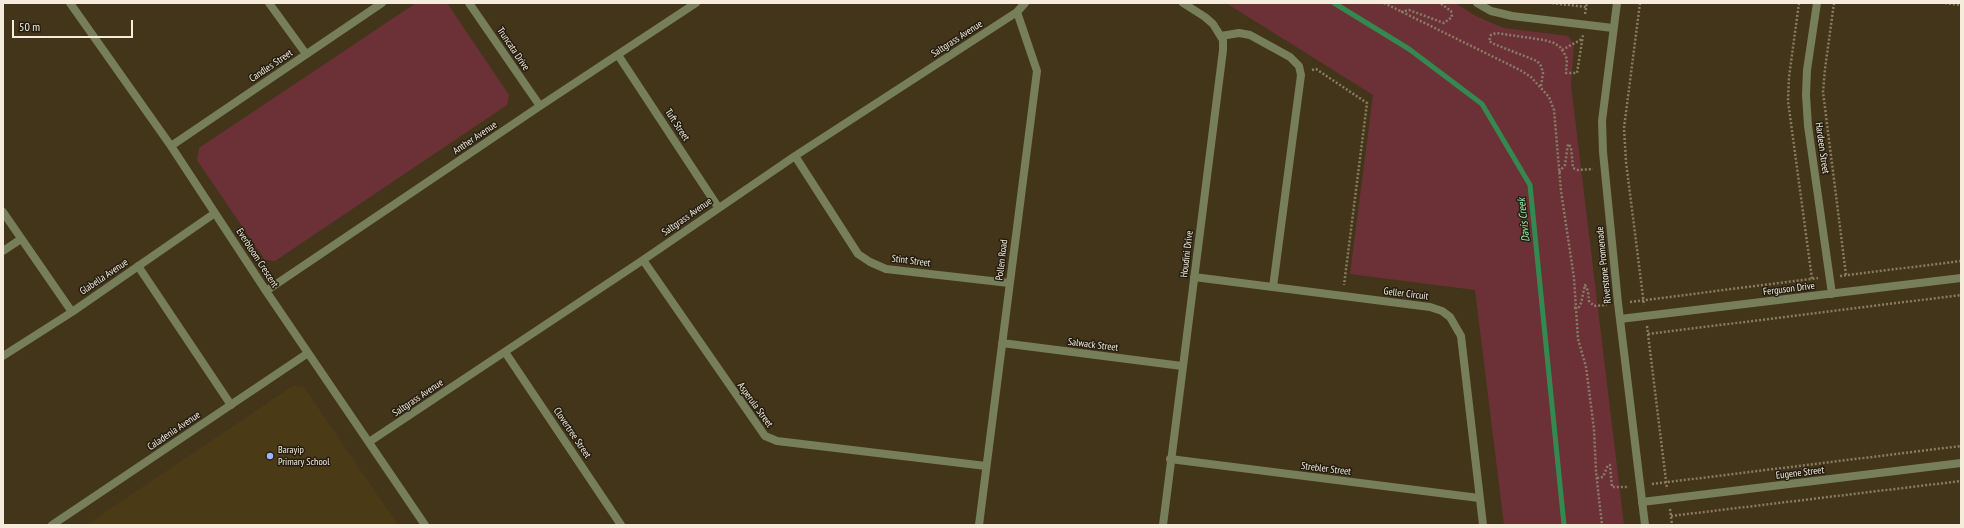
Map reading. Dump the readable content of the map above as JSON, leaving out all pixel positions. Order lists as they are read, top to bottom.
{
  "streets": {
    "street": [
      "Saltgrass Avenue",
      "Truncata Drive",
      "Candles Street",
      "Tuft Street",
      "Anther Avenue",
      "Hardeen Street",
      "Houdini Drive",
      "Everbloom Crescent",
      "Pollen Road",
      "Stint Street",
      "Riverstone Promenade",
      "Glabella Avenue",
      "Ferguson Drive",
      "Geller Circuit",
      "Salwack Street",
      "Asperula Street",
      "Caladenia Avenue",
      "Clovertree Street",
      "Strebler Street",
      "Eugene Street"
    ]
  },
  "crossings": [
    ["Saltgrass Avenue", "Tuft Street"],
    ["Saltgrass Avenue", "Everbloom Crescent"],
    ["Saltgrass Avenue", "Pollen Road"],
    ["Saltgrass Avenue", "Stint Street"],
    ["Saltgrass Avenue", "Asperula Street"],
    ["Saltgrass Avenue", "Clovertree Street"],
    ["Truncata Drive", "Anther Avenue"],
    ["Candles Street", "Everbloom Crescent"],
    ["Tuft Street", "Anther Avenue"],
    ["Anther Avenue", "Everbloom Crescent"],
    ["Hardeen Street", "Ferguson Drive"],
    ["Houdini Drive", "Geller Circuit"],
    ["Houdini Drive", "Salwack Street"],
    ["Houdini Drive", "Strebler Street"],
    ["Everbloom Crescent", "Glabella Avenue"],
    ["Everbloom Crescent", "Caladenia Avenue"],
    ["Pollen Road", "Stint Street"],
    ["Pollen Road", "Salwack Street"],
    ["Pollen Road", "Asperula Street"],
    ["Riverstone Promenade", "Ferguson Drive"],
    ["Riverstone Promenade", "Eugene Street"],
    ["Geller Circuit", "Strebler Street"]
  ],
  "water": ["Davis Creek"],
  "places": ["Barayip Primary School"],
  "scale_bar": "50 m"
}
